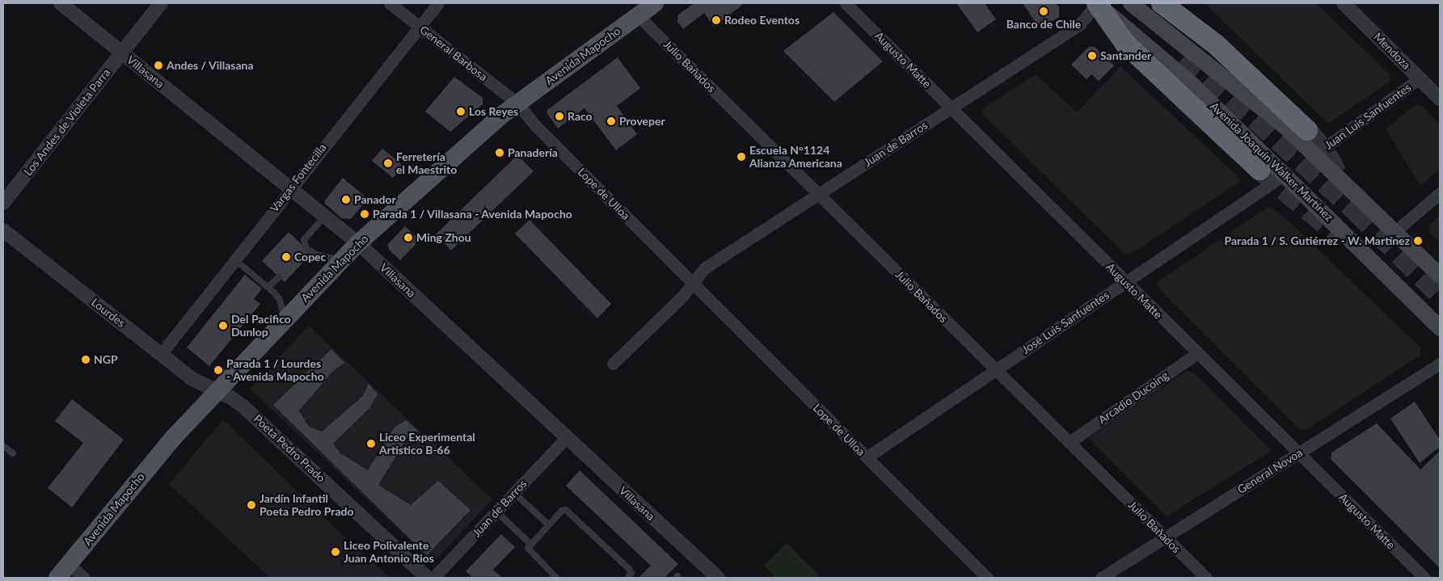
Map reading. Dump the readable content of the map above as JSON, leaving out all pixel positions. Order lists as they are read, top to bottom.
{
  "streets": {
    "main road": ["Avenida Mapocho", "Avenida Joaquín Walker Martínez"],
    "street": [
      "Mendoza",
      "General Barbosa",
      "Augusto Matte",
      "Julio Bañados",
      "Villasana",
      "Juan Luis Sanfuentes",
      "Los Andes de Violeta Parra",
      "Juan de Barros",
      "Vargas Fontecilla",
      "Lope de Ulloa",
      "Lourdes",
      "José Luis Sanfuentes",
      "Arcadio Ducoing",
      "Poeta Pedro Prado",
      "General Novoa"
    ]
  },
  "crossings": [
    ["Mendoza", "Juan Luis Sanfuentes"],
    ["General Barbosa", "Avenida Mapocho"],
    ["General Barbosa", "Vargas Fontecilla"],
    ["General Barbosa", "Lope de Ulloa"],
    ["Avenida Mapocho", "Julio Bañados"],
    ["Avenida Mapocho", "Villasana"],
    ["Avenida Mapocho", "Lope de Ulloa"],
    ["Avenida Mapocho", "Lourdes"],
    ["Avenida Mapocho", "Poeta Pedro Prado"],
    ["Augusto Matte", "Juan de Barros"],
    ["Augusto Matte", "José Luis Sanfuentes"],
    ["Augusto Matte", "Arcadio Ducoing"],
    ["Augusto Matte", "General Novoa"],
    ["Julio Bañados", "Juan de Barros"],
    ["Julio Bañados", "José Luis Sanfuentes"],
    ["Julio Bañados", "Arcadio Ducoing"],
    ["Julio Bañados", "General Novoa"],
    ["Villasana", "Los Andes de Violeta Parra"],
    ["Villasana", "Juan de Barros"],
    ["Villasana", "Vargas Fontecilla"],
    ["Juan de Barros", "Avenida Joaquín Walker Martínez"],
    ["Juan de Barros", "Lope de Ulloa"],
    ["Avenida Joaquín Walker Martínez", "José Luis Sanfuentes"],
    ["Vargas Fontecilla", "Lourdes"],
    ["Lope de Ulloa", "José Luis Sanfuentes"],
    ["Lourdes", "Poeta Pedro Prado"]
  ],
  "places": [
    "Banco de Chile",
    "Rodeo Eventos",
    "Santander",
    "Andes / Villasana",
    "Los Reyes",
    "Raco",
    "Proveper",
    "Panadería",
    "Escuela N°1124 Alianza Americana",
    "Ferretería el Maestrito",
    "Panador",
    "Parada 1 / Villasana - Avenida Mapocho",
    "Ming Zhou",
    "Parada 1 / S. Gutiérrez - W. Martínez",
    "Copec",
    "Del Pacifico Dunlop",
    "NGP",
    "Parada 1 / Lourdes - Avenida Mapocho",
    "Liceo Experimental Artistico B-66",
    "Jardín Infantil Poeta Pedro Prado",
    "Liceo Polivalente Juan Antonio Rios"
  ]
}
